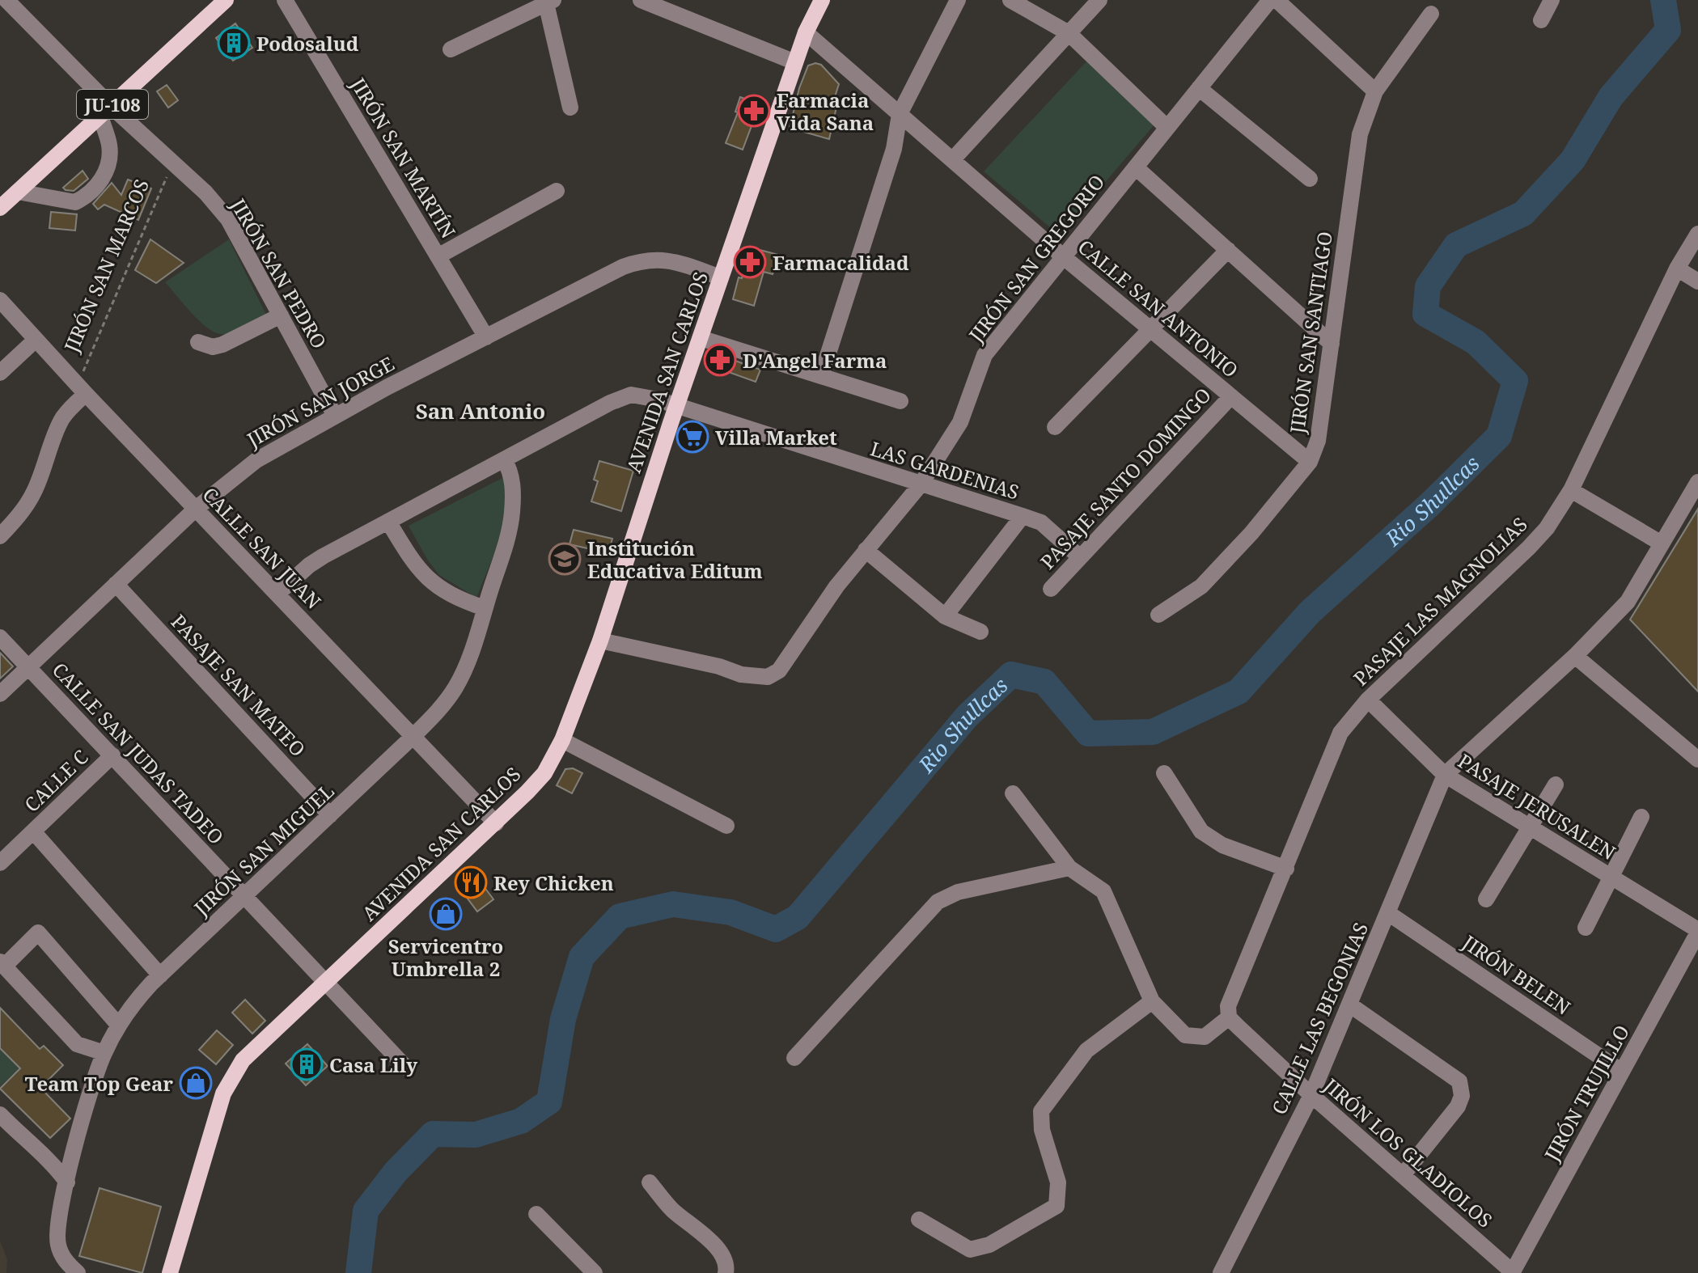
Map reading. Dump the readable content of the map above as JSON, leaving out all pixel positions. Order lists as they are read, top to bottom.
{
  "streets": {
    "main road": ["JU-108", "AVENIDA SAN CARLOS"],
    "street": [
      "JIRÓN SAN MARTÍN",
      "JIRÓN SAN GREGORIO",
      "JIRÓN SAN PEDRO",
      "CALLE SAN ANTONIO",
      "JIRÓN SAN SANTIAGO",
      "JIRÓN SAN JORGE",
      "LAS GARDENIAS",
      "PASAJE SANTO DOMINGO",
      "CALLE SAN JUAN",
      "PASAJE LAS MAGNOLIAS",
      "PASAJE SAN MATEO",
      "CALLE SAN JUDAS TADEO",
      "CALLE C",
      "PASAJE JERUSALEN",
      "JIRÓN SAN MIGUEL",
      "JIRÓN BELEN",
      "CALLE LAS BEGONIAS",
      "JIRÓN TRUJILLO",
      "JIRÓN LOS GLADIOLOS"
    ],
    "path": ["JIRÓN SAN MARCOS"]
  },
  "crossings": [
    ["JU-108", "JIRÓN SAN PEDRO"],
    ["JIRÓN SAN MARTÍN", "JIRÓN SAN JORGE"],
    ["JIRÓN SAN GREGORIO", "CALLE SAN ANTONIO"],
    ["JIRÓN SAN GREGORIO", "AVENIDA SAN CARLOS"],
    ["JIRÓN SAN GREGORIO", "LAS GARDENIAS"],
    ["JIRÓN SAN MARCOS", "JIRÓN SAN PEDRO"],
    ["JIRÓN SAN MARCOS", "CALLE SAN JUAN"],
    ["JIRÓN SAN PEDRO", "JIRÓN SAN JORGE"],
    ["CALLE SAN ANTONIO", "JIRÓN SAN SANTIAGO"],
    ["CALLE SAN ANTONIO", "AVENIDA SAN CARLOS"],
    ["CALLE SAN ANTONIO", "PASAJE SANTO DOMINGO"],
    ["AVENIDA SAN CARLOS", "JIRÓN SAN JORGE"],
    ["AVENIDA SAN CARLOS", "LAS GARDENIAS"],
    ["AVENIDA SAN CARLOS", "CALLE SAN JUAN"],
    ["AVENIDA SAN CARLOS", "CALLE SAN JUDAS TADEO"],
    ["JIRÓN SAN JORGE", "CALLE SAN JUAN"],
    ["JIRÓN SAN JORGE", "PASAJE SAN MATEO"],
    ["JIRÓN SAN JORGE", "CALLE SAN JUDAS TADEO"],
    ["LAS GARDENIAS", "PASAJE SANTO DOMINGO"],
    ["LAS GARDENIAS", "CALLE SAN JUAN"],
    ["LAS GARDENIAS", "JIRÓN SAN MIGUEL"],
    ["CALLE SAN JUAN", "JIRÓN SAN MIGUEL"],
    ["PASAJE LAS MAGNOLIAS", "PASAJE JERUSALEN"],
    ["PASAJE LAS MAGNOLIAS", "JIRÓN LOS GLADIOLOS"],
    ["PASAJE SAN MATEO", "JIRÓN SAN MIGUEL"],
    ["CALLE SAN JUDAS TADEO", "CALLE C"],
    ["CALLE SAN JUDAS TADEO", "JIRÓN SAN MIGUEL"],
    ["PASAJE JERUSALEN", "CALLE LAS BEGONIAS"],
    ["PASAJE JERUSALEN", "JIRÓN TRUJILLO"],
    ["JIRÓN BELEN", "CALLE LAS BEGONIAS"],
    ["JIRÓN BELEN", "JIRÓN TRUJILLO"],
    ["CALLE LAS BEGONIAS", "JIRÓN LOS GLADIOLOS"],
    ["JIRÓN TRUJILLO", "JIRÓN LOS GLADIOLOS"]
  ],
  "districts": ["San Antonio"],
  "water": ["Rio Shullcas"],
  "places": {
    "building": ["Podosalud", "Casa Lily"],
    "pharmacy": ["Farmacia Vida Sana", "Farmacalidad", "D'Angel Farma"],
    "supermarket": ["Villa Market"],
    "school or university": ["Institución Educativa Editum"],
    "restaurant": ["Rey Chicken"],
    "shop": ["Servicentro Umbrella 2", "Team Top Gear"]
  }
}
